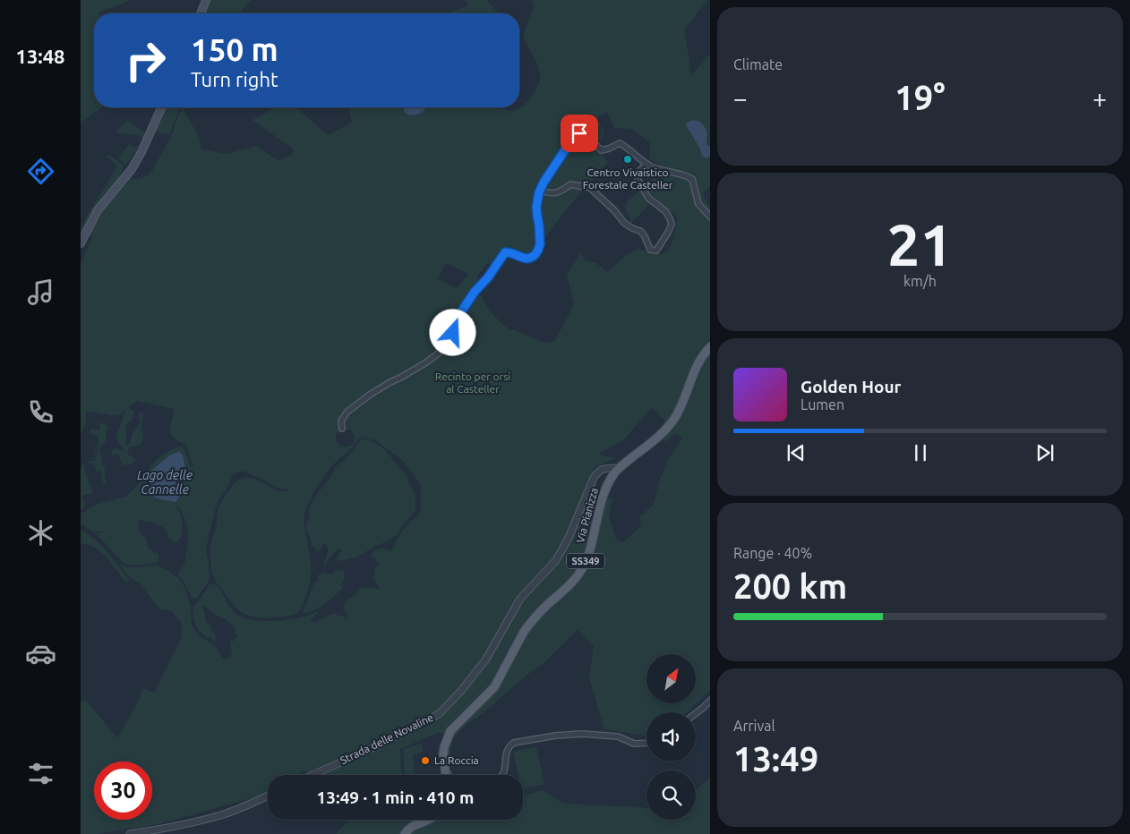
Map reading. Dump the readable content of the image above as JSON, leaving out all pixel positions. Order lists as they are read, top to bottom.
{
  "streets": {
    "main road": ["Via Pianizza", "SS349"],
    "street": ["Strada delle Novaline"]
  },
  "crossings": [
    ["Via Pianizza", "SS349"],
    ["Via Pianizza", "Strada delle Novaline"]
  ],
  "water": ["Lago delle Cannelle"],
  "parks": ["Recinto per orsi al Casteller"],
  "places": ["Centro Vivaistico Forestale Casteller", "La Roccia"],
  "north": "top right",
  "page": {
    "tabs": "13:48",
    "tile": [
      "Climate",
      ["21", "km/h"],
      ["Range · 40%", "200 km"],
      ["Arrival", "13:49"]
    ],
    "turn": ["150 m", "Turn right"],
    "heat": ["−", "19°", "+"],
    "song": ["Golden Hour", "Lumen"],
    "limit": "30",
    "trip": "13:49 · 1 min · 410 m"
  }
}
